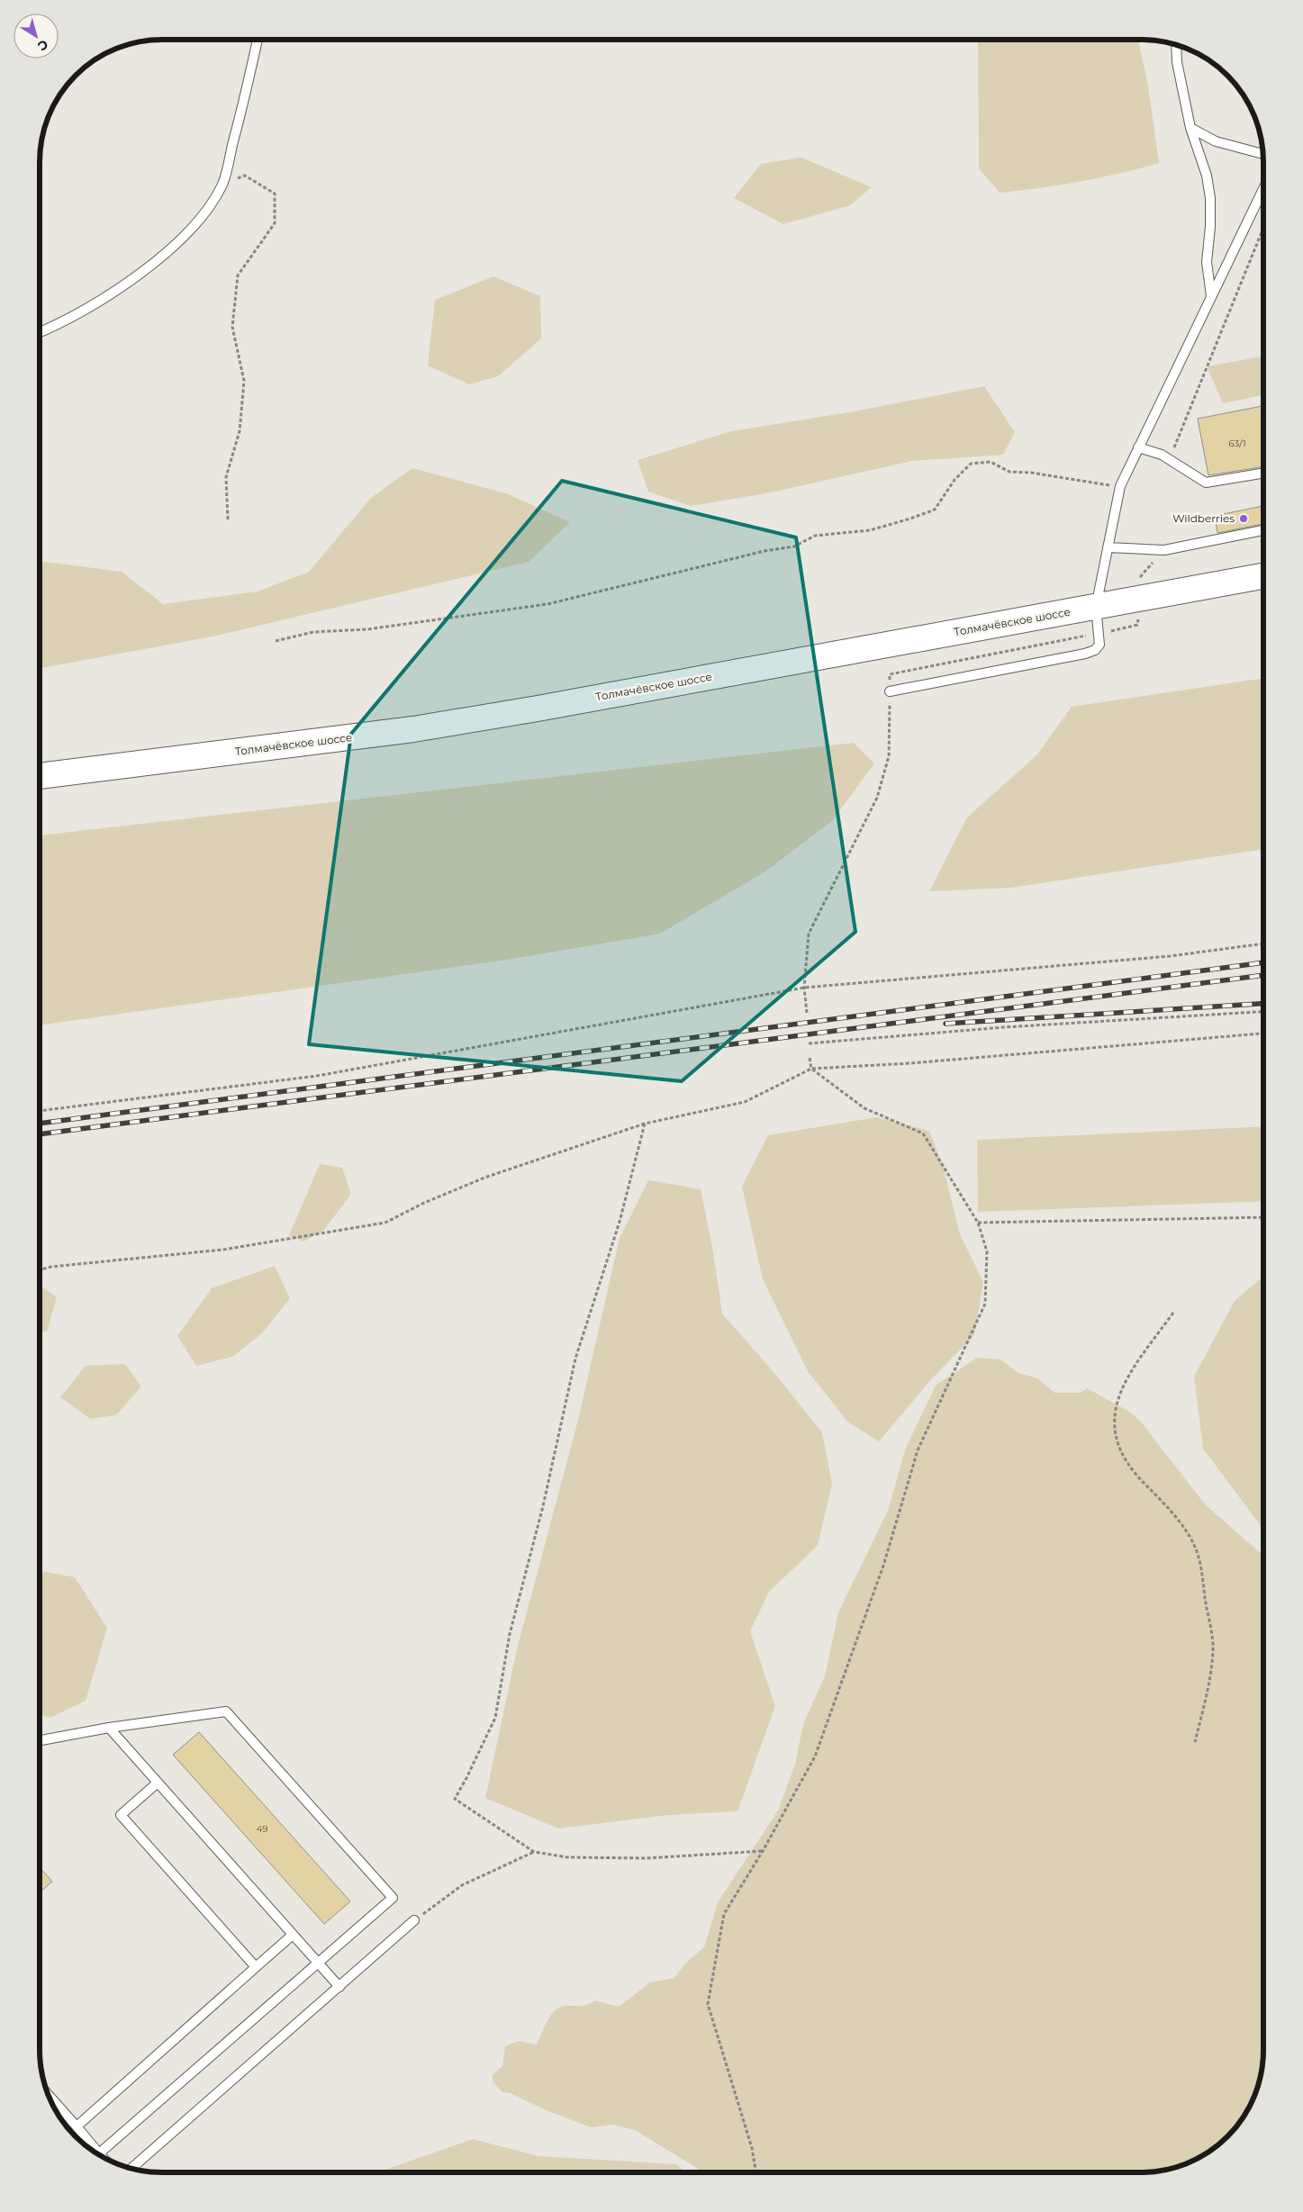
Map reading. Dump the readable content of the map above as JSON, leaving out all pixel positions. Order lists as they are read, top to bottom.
{
  "streets": {
    "main road": ["Толмачёвское шоссе"]
  },
  "places": ["Wildberries"],
  "house_numbers": ["63/1", "49"],
  "north": "bottom right"
}
